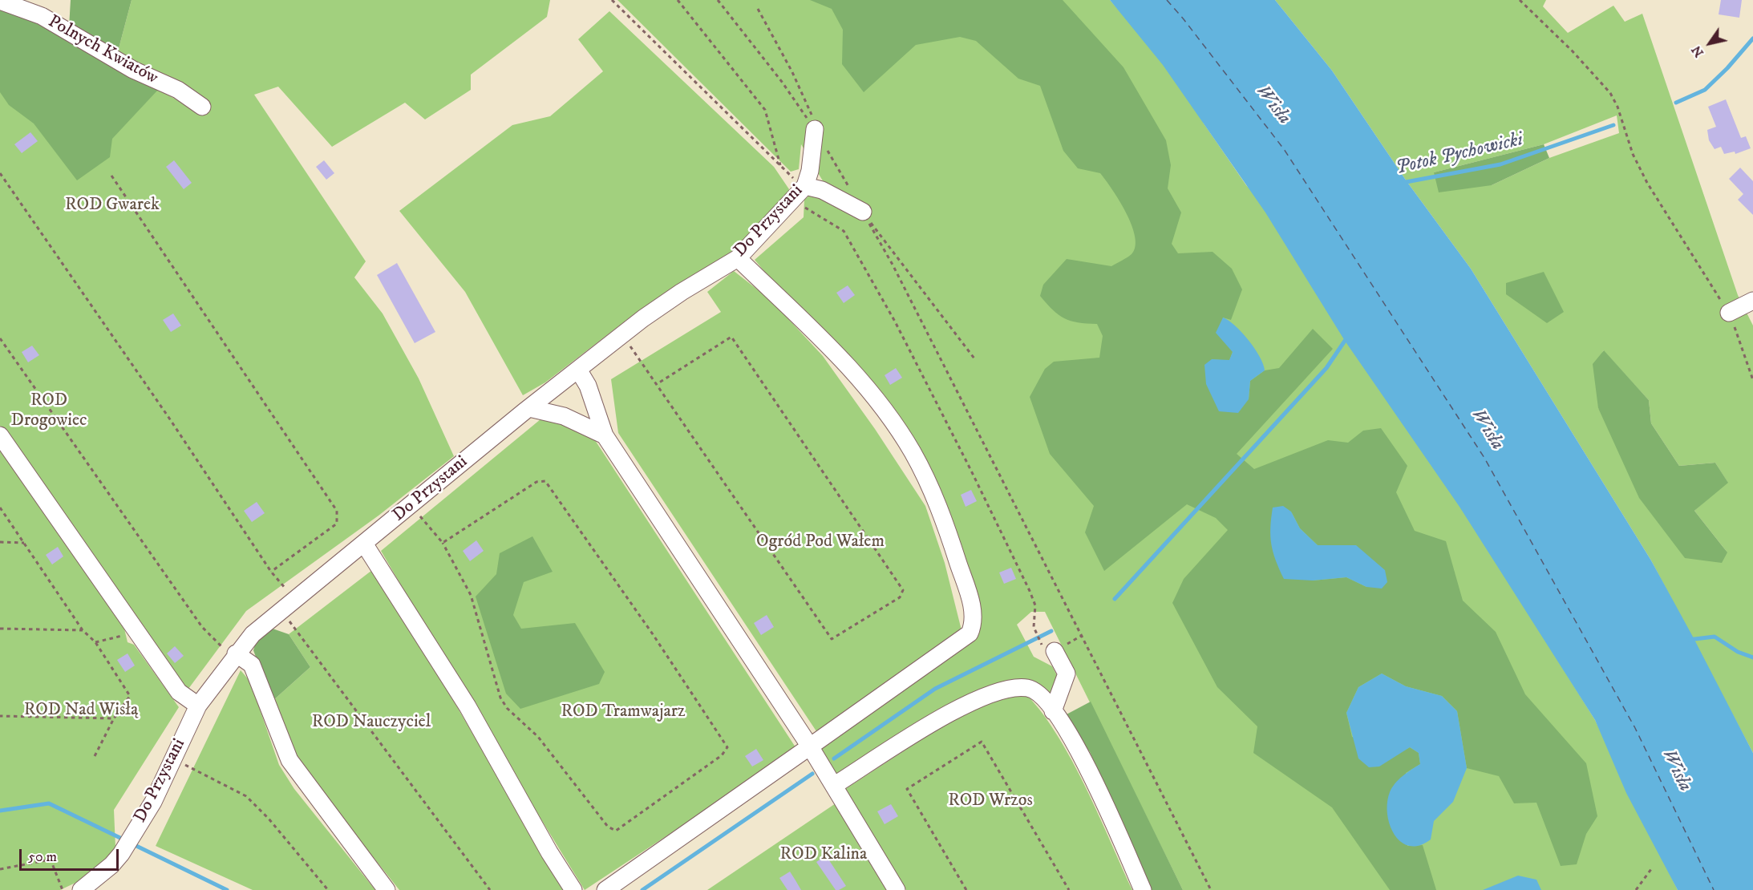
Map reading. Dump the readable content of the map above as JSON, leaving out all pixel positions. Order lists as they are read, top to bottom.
{
  "streets": {
    "street": ["Polnych Kwiatów", "Do Przystani"]
  },
  "water": ["Wisła", "Potok Pychowicki"],
  "parks": [
    "ROD Gwarek",
    "ROD Drogowiec",
    "Ogród Pod Wałem",
    "ROD Nad Wisłą",
    "ROD Tramwajarz",
    "ROD Nauczyciel",
    "ROD Wrzos",
    "ROD Kalina"
  ],
  "scale_bar": "50 m",
  "north": "bottom left"
}
